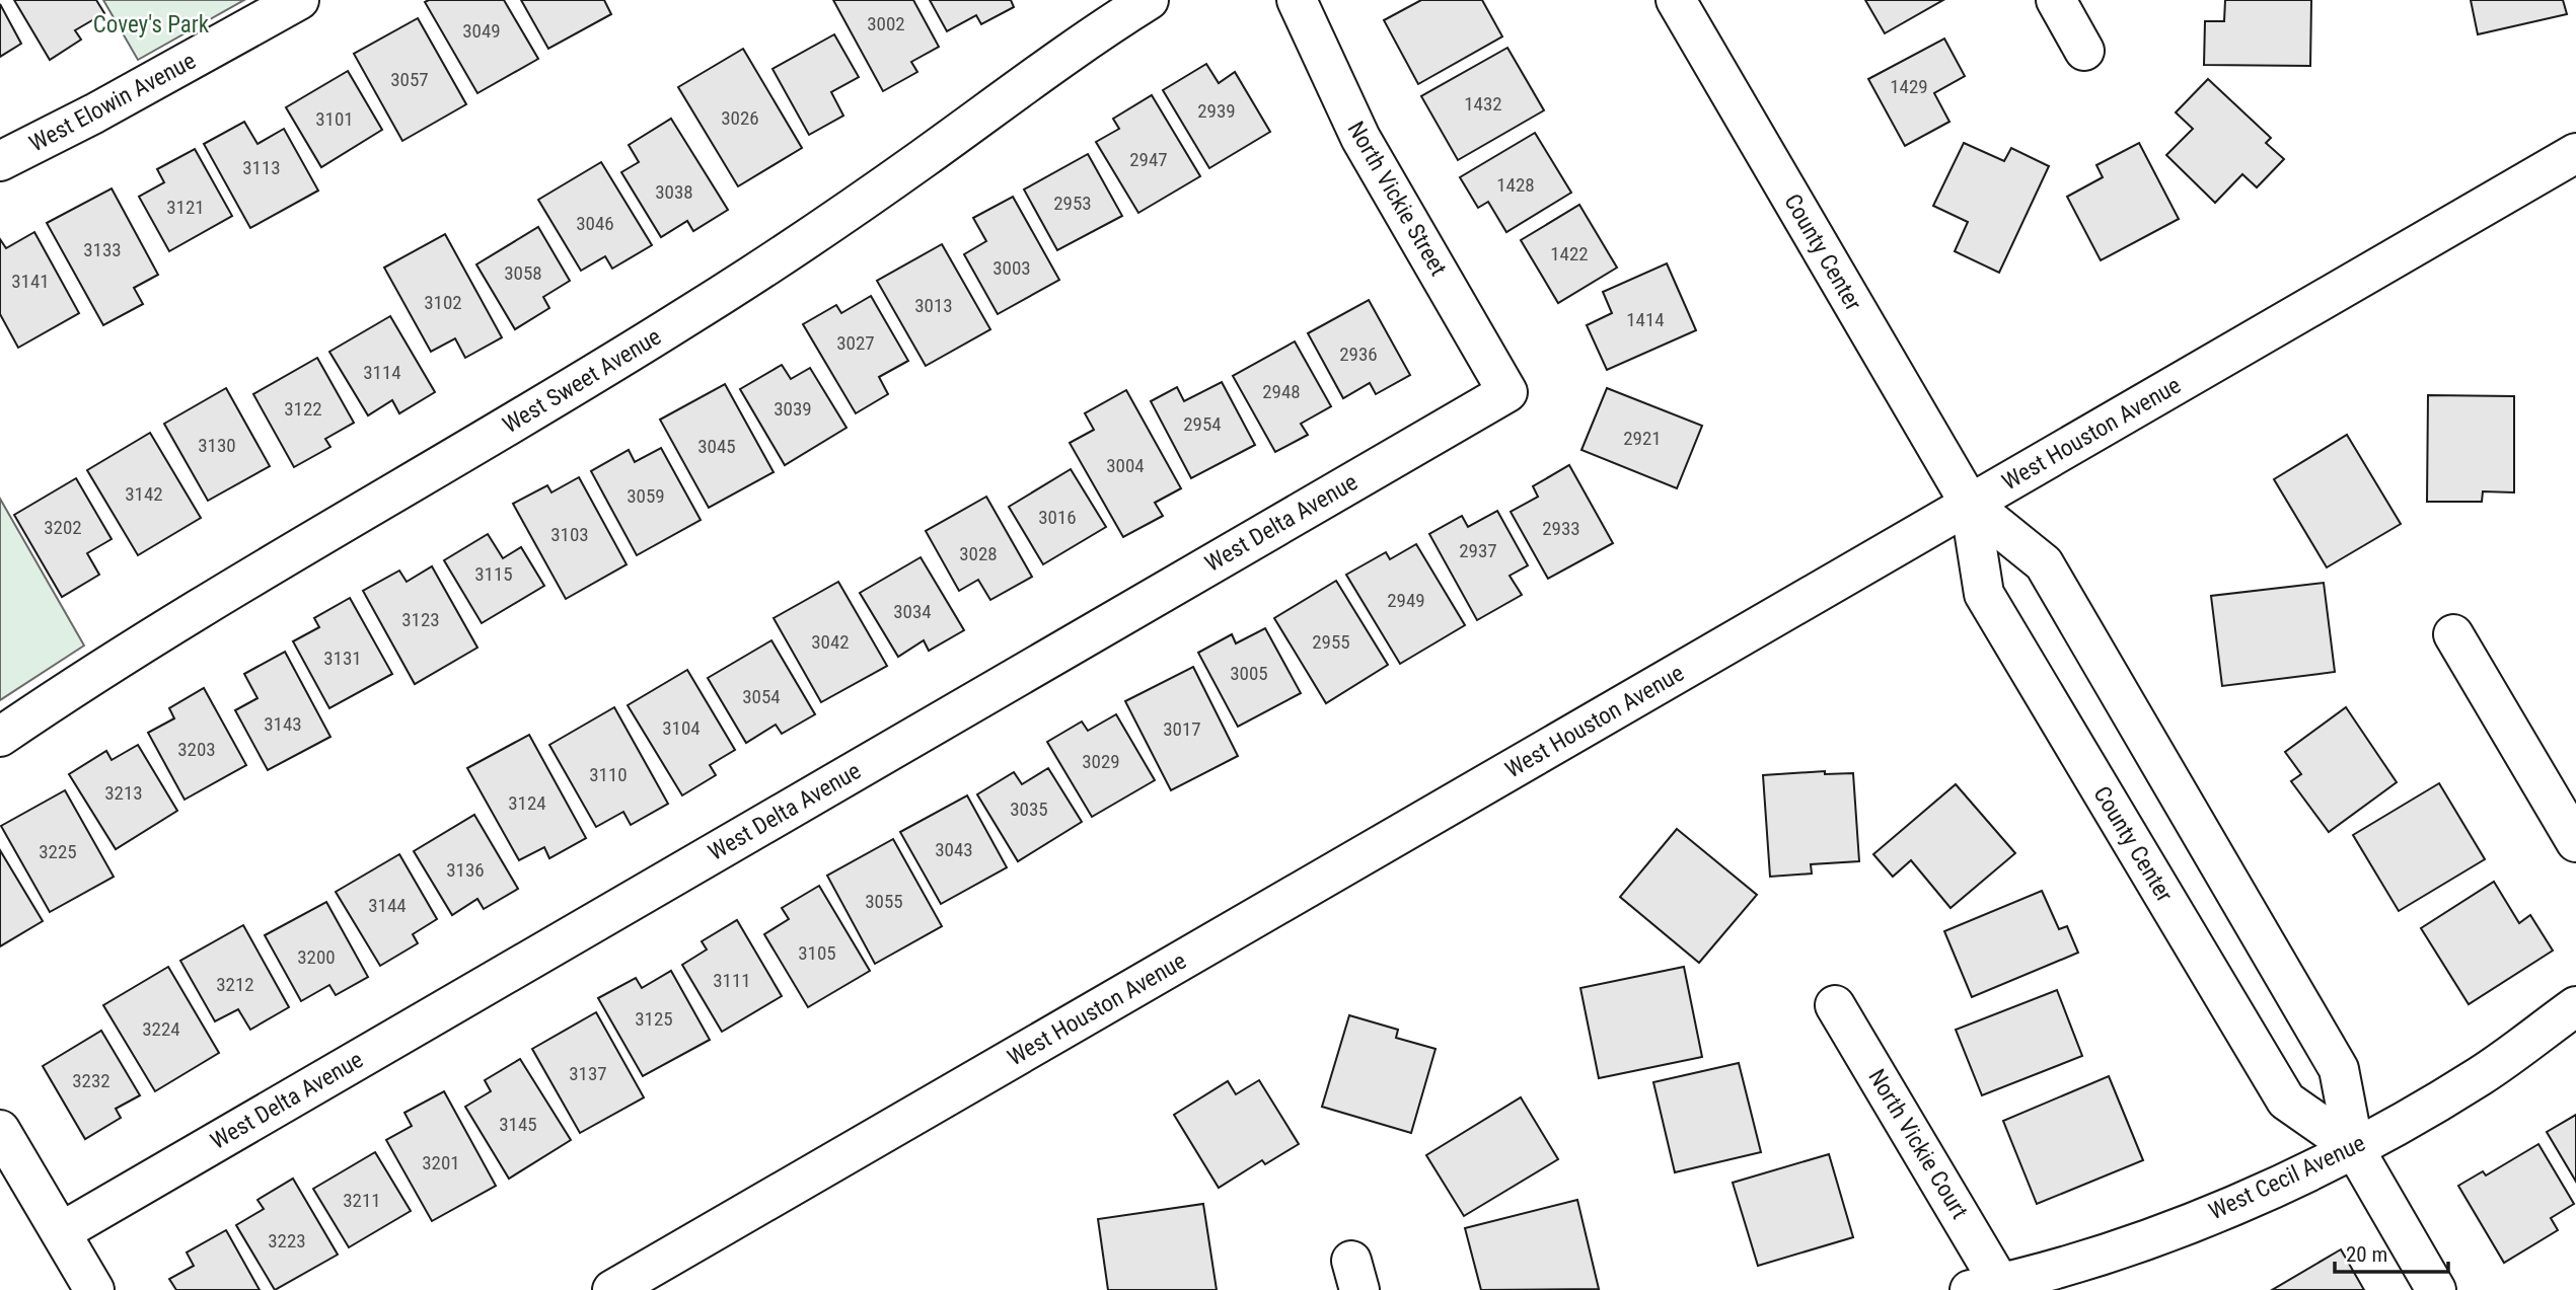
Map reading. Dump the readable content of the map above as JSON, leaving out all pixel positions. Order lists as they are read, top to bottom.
{
  "streets": {
    "street": [
      "West Elowin Avenue",
      "North Vickie Street",
      "County Center",
      "West Sweet Avenue",
      "West Houston Avenue",
      "West Delta Avenue",
      "North Vickie Court",
      "West Cecil Avenue"
    ]
  },
  "crossings": [
    ["North Vickie Street", "West Delta Avenue"],
    ["County Center", "West Houston Avenue"],
    ["County Center", "West Cecil Avenue"],
    ["North Vickie Court", "West Cecil Avenue"]
  ],
  "parks": ["Covey's Park"],
  "house_numbers": [
    "3002",
    "3049",
    "3057",
    "1429",
    "1432",
    "2939",
    "3026",
    "3101",
    "2947",
    "3113",
    "1428",
    "3038",
    "2953",
    "3121",
    "3046",
    "3133",
    "1422",
    "3003",
    "3058",
    "3141",
    "3102",
    "3013",
    "1414",
    "3027",
    "2936",
    "3114",
    "2948",
    "3122",
    "3039",
    "2954",
    "2921",
    "3130",
    "3045",
    "3004",
    "3142",
    "3059",
    "3016",
    "3202",
    "2933",
    "3103",
    "2937",
    "3028",
    "3115",
    "2949",
    "3034",
    "3123",
    "3042",
    "2955",
    "3131",
    "3005",
    "3054",
    "3143",
    "3104",
    "3017",
    "3203",
    "3029",
    "3110",
    "3213",
    "3124",
    "3035",
    "3043",
    "3225",
    "3136",
    "3055",
    "3144",
    "3105",
    "3200",
    "3111",
    "3212",
    "3125",
    "3224",
    "3137",
    "3232",
    "3145",
    "3201",
    "3211",
    "3223"
  ],
  "scale_bar": "20 m"
}
